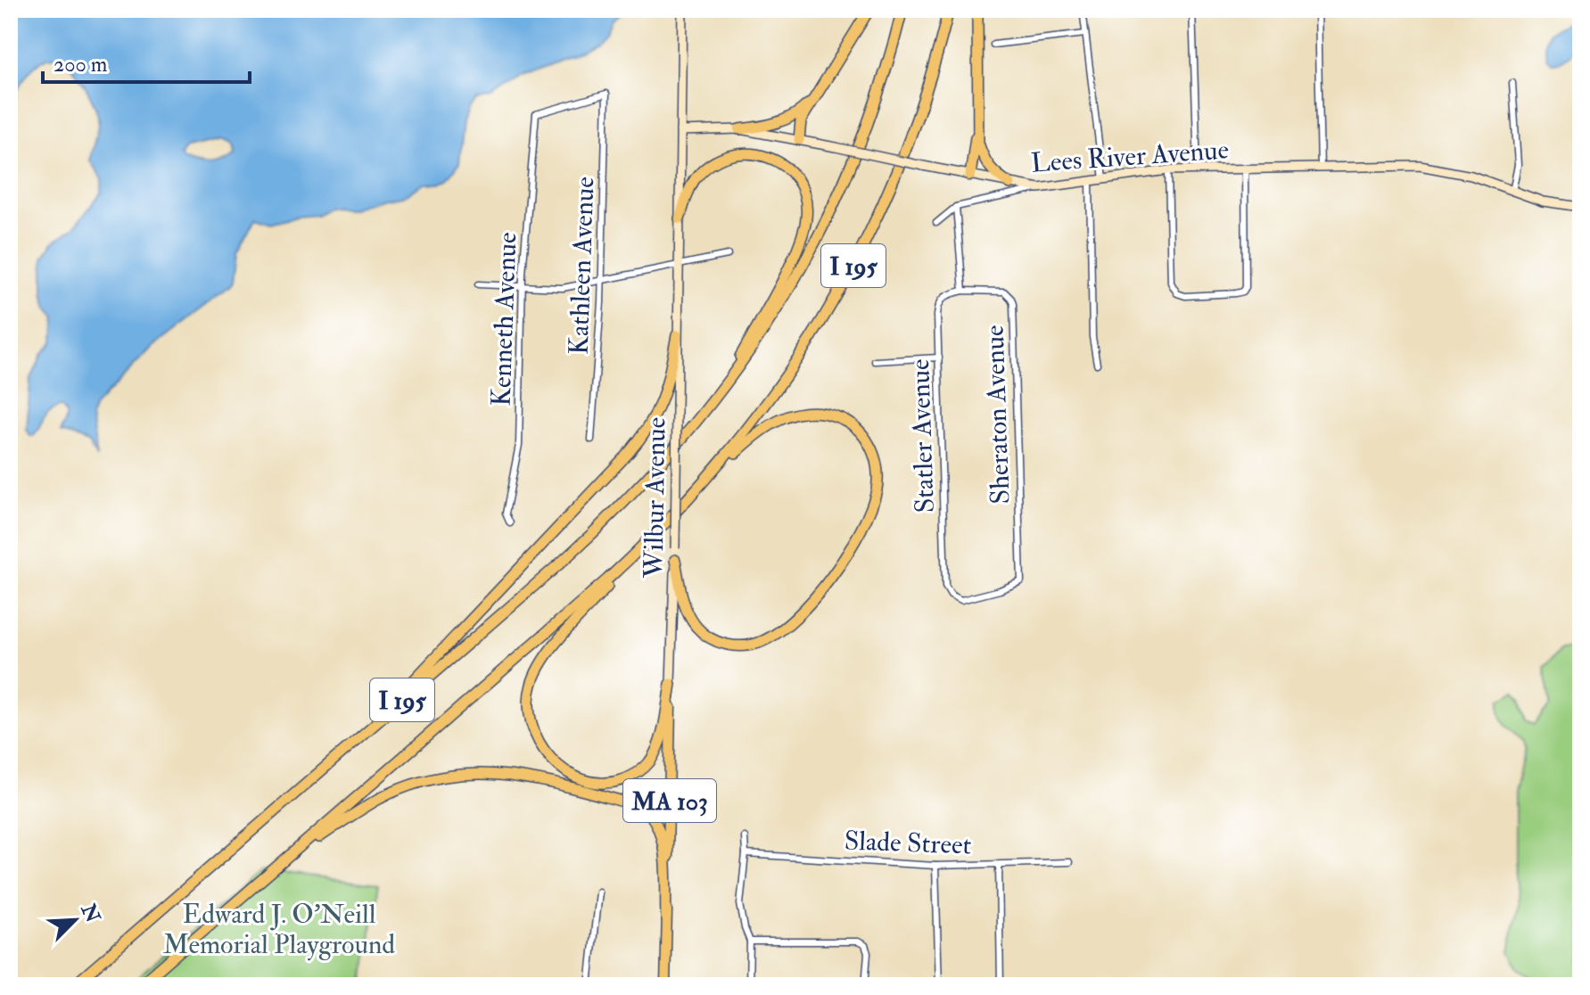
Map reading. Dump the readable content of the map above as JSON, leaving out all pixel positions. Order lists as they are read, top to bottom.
{
  "streets": {
    "highway": ["I 195"],
    "main road": ["Lees River Avenue", "Wilbur Avenue", "MA 103"],
    "street": [
      "Kathleen Avenue",
      "Kenneth Avenue",
      "Sheraton Avenue",
      "Statler Avenue",
      "Slade Street"
    ]
  },
  "crossings": [
    ["Lees River Avenue", "Wilbur Avenue"],
    ["Kathleen Avenue", "Kenneth Avenue"],
    ["Sheraton Avenue", "Statler Avenue"]
  ],
  "parks": ["Edward J. O'Neill Memorial Playground"],
  "scale_bar": "200 m",
  "north": "top right"
}
